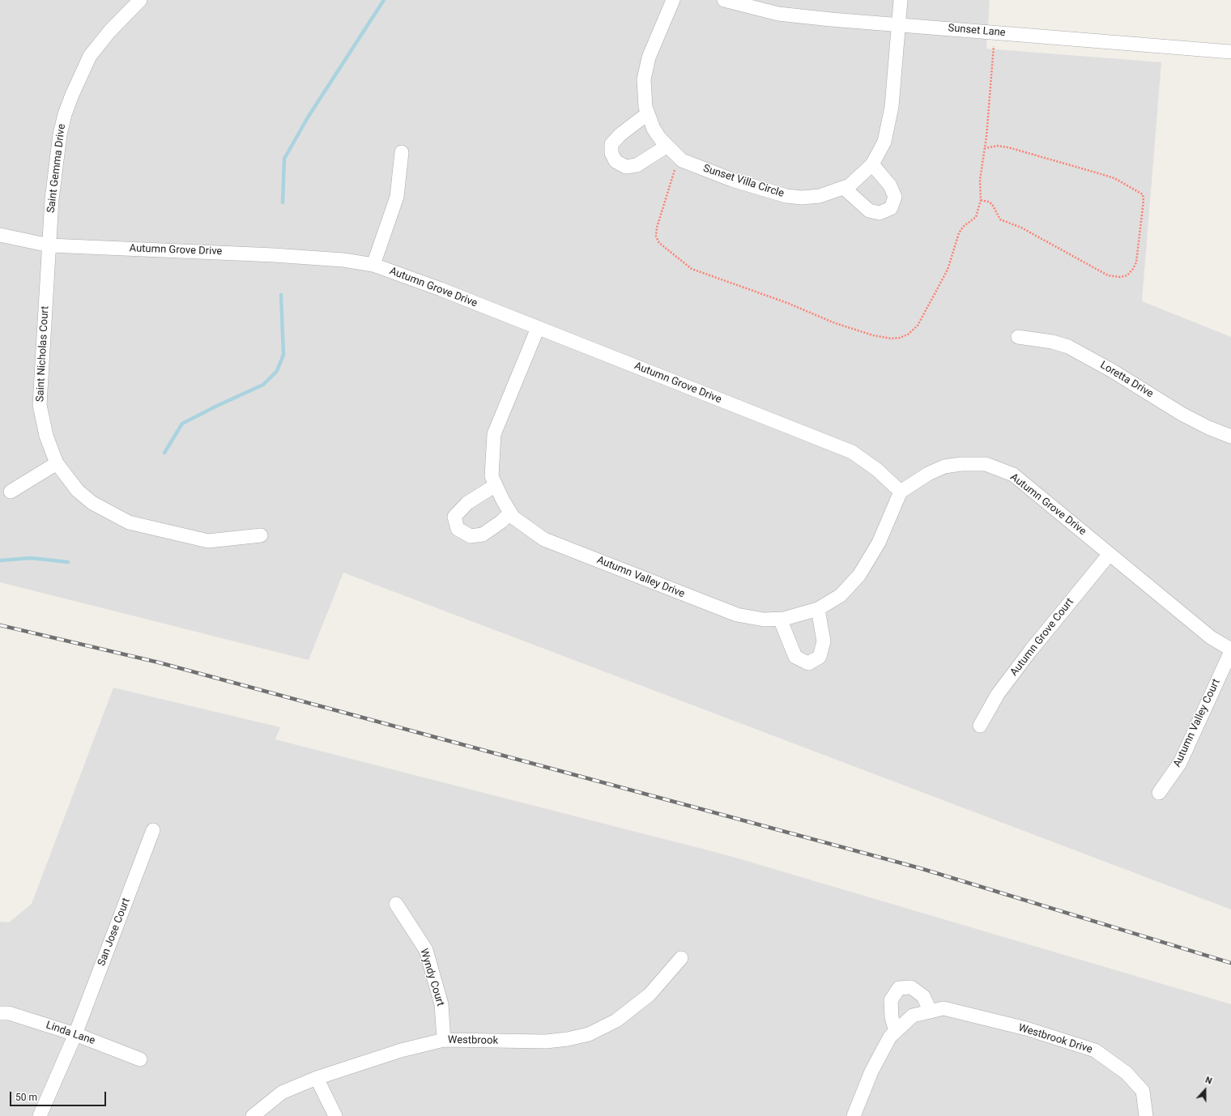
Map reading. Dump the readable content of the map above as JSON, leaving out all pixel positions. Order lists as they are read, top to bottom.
{
  "streets": {
    "street": [
      "Sunset Lane",
      "Saint Gemma Drive",
      "Sunset Villa Circle",
      "Autumn Grove Drive",
      "Saint Nicholas Court",
      "Loretta Drive",
      "Autumn Valley Drive",
      "Autumn Grove Court",
      "Autumn Valley Court",
      "San Jose Court",
      "Wyndy Court",
      "Linda Lane",
      "Westbrook Drive",
      "Westbrook"
    ]
  },
  "crossings": [
    ["Sunset Lane", "Sunset Villa Circle"],
    ["Saint Gemma Drive", "Autumn Grove Drive"],
    ["Saint Gemma Drive", "Saint Nicholas Court"],
    ["Autumn Grove Drive", "Saint Nicholas Court"],
    ["Autumn Grove Drive", "Autumn Valley Drive"],
    ["Autumn Grove Drive", "Autumn Grove Court"],
    ["Autumn Grove Drive", "Autumn Valley Court"],
    ["San Jose Court", "Linda Lane"],
    ["Wyndy Court", "Westbrook"]
  ],
  "scale_bar": "50 m",
  "north": "top"
}
